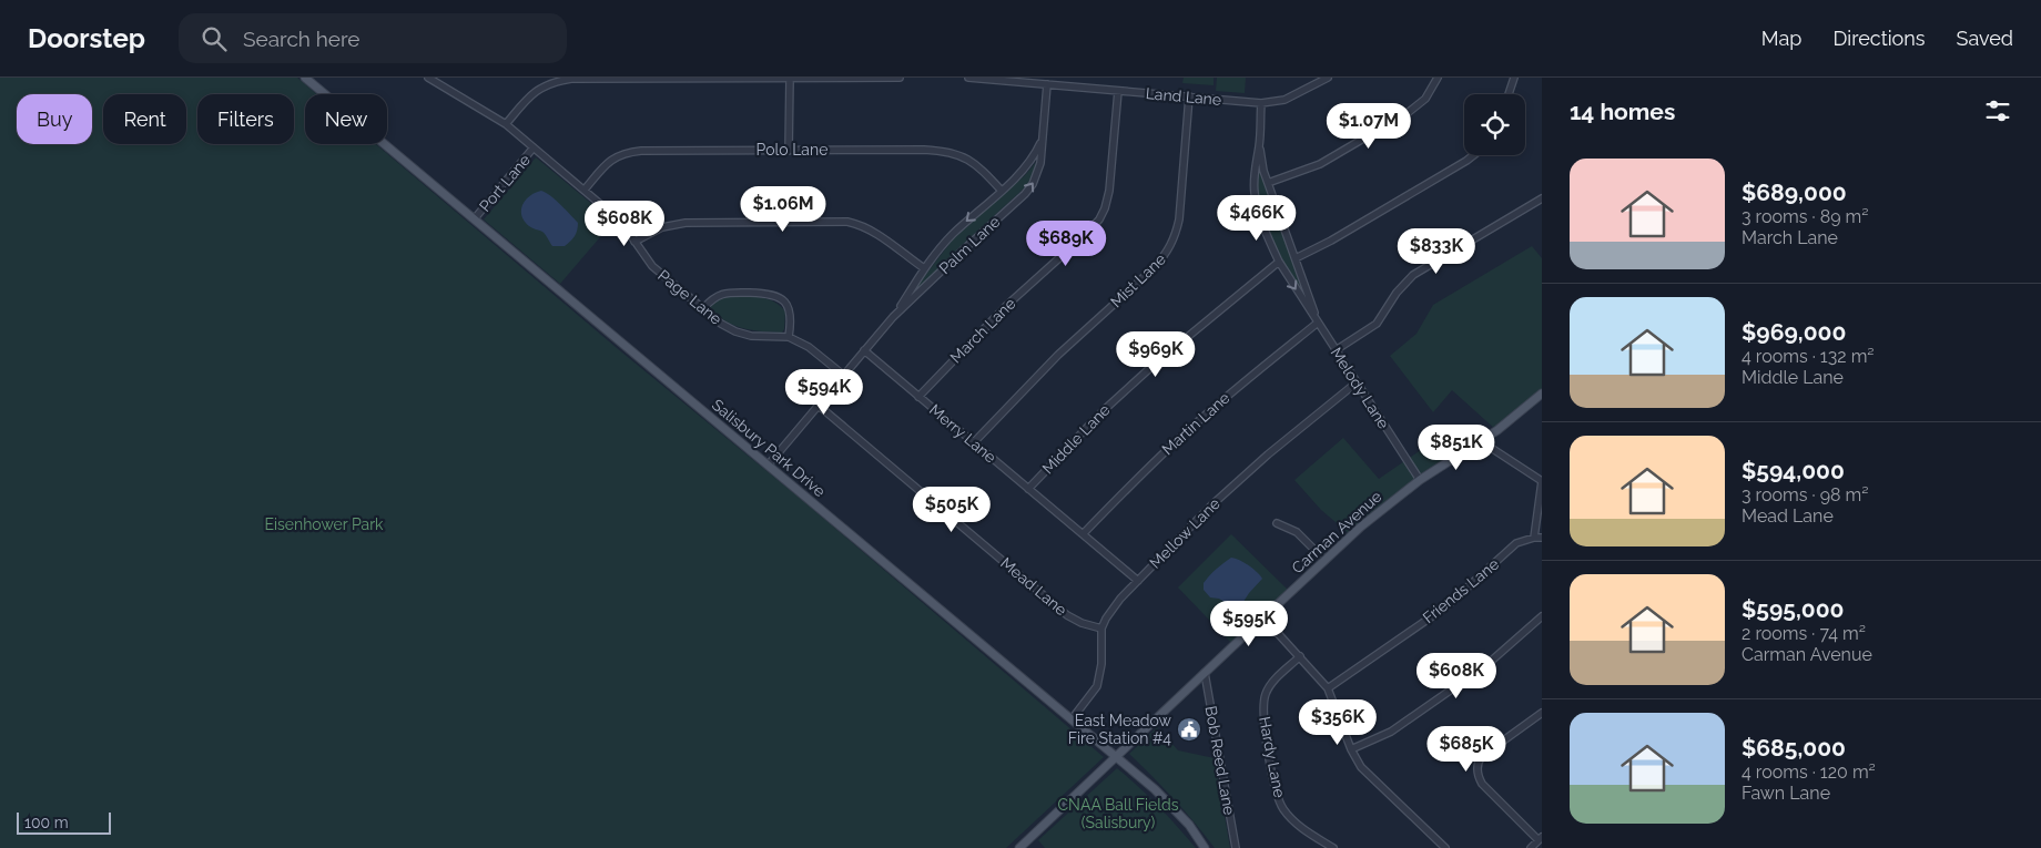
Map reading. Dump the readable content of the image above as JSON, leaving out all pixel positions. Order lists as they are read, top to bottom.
{
  "streets": {
    "main road": ["Salisbury Park Drive", "Carman Avenue"],
    "street": [
      "Land Lane",
      "Polo Lane",
      "Port Lane",
      "Palm Lane",
      "Mist Lane",
      "Page Lane",
      "March Lane",
      "Melody Lane",
      "Martin Lane",
      "Merry Lane",
      "Middle Lane",
      "Mellow Lane",
      "Mead Lane",
      "Friends Lane",
      "Hardy Lane",
      "Bob Reed Lane"
    ]
  },
  "crossings": [
    ["Land Lane", "Palm Lane"],
    ["Land Lane", "Mist Lane"],
    ["Land Lane", "March Lane"],
    ["Land Lane", "Melody Lane"],
    ["Polo Lane", "Palm Lane"],
    ["Polo Lane", "Page Lane"],
    ["Port Lane", "Page Lane"],
    ["Port Lane", "Salisbury Park Drive"],
    ["Palm Lane", "Page Lane"],
    ["Palm Lane", "Merry Lane"],
    ["Palm Lane", "Salisbury Park Drive"],
    ["Palm Lane", "Mead Lane"],
    ["Mist Lane", "Merry Lane"],
    ["March Lane", "Merry Lane"],
    ["Melody Lane", "Martin Lane"],
    ["Melody Lane", "Middle Lane"],
    ["Melody Lane", "Carman Avenue"],
    ["Melody Lane", "Mellow Lane"],
    ["Martin Lane", "Merry Lane"],
    ["Merry Lane", "Middle Lane"],
    ["Merry Lane", "Mellow Lane"],
    ["Salisbury Park Drive", "Carman Avenue"],
    ["Salisbury Park Drive", "Mellow Lane"],
    ["Carman Avenue", "Bob Reed Lane"],
    ["Mellow Lane", "Mead Lane"]
  ],
  "parks": ["Eisenhower Park", "CNAA Ball Fields (Salisbury)"],
  "places": {
    "public building": ["East Meadow Fire Station #4"]
  },
  "scale_bar": "100 m",
  "page": {
    "header": "Doorstep",
    "search": "Search here",
    "nav": ["Map", "Directions", "Saved"],
    "heading": "14 homes",
    "chip": [
      "Buy",
      "Rent",
      "Filters",
      "New"
    ],
    "price": [
      "$1.07M",
      "$1.06M",
      "$466K",
      "$608K",
      "$689K",
      "$833K",
      "$969K",
      "$594K",
      "$851K",
      "$505K",
      "$595K",
      "$608K",
      "$356K",
      "$685K"
    ],
    "list": [
      {
        "name": "$689,000",
        "note": "3 rooms · 89 m² · March Lane"
      },
      {
        "name": "$969,000",
        "note": "4 rooms · 132 m² · Middle Lane"
      },
      {
        "name": "$594,000",
        "note": "3 rooms · 98 m² · Mead Lane"
      },
      {
        "name": "$595,000",
        "note": "2 rooms · 74 m² · Carman Avenue"
      },
      {
        "name": "$685,000",
        "note": "4 rooms · 120 m² · Fawn Lane"
      }
    ],
    "scale": "100 m"
  }
}
